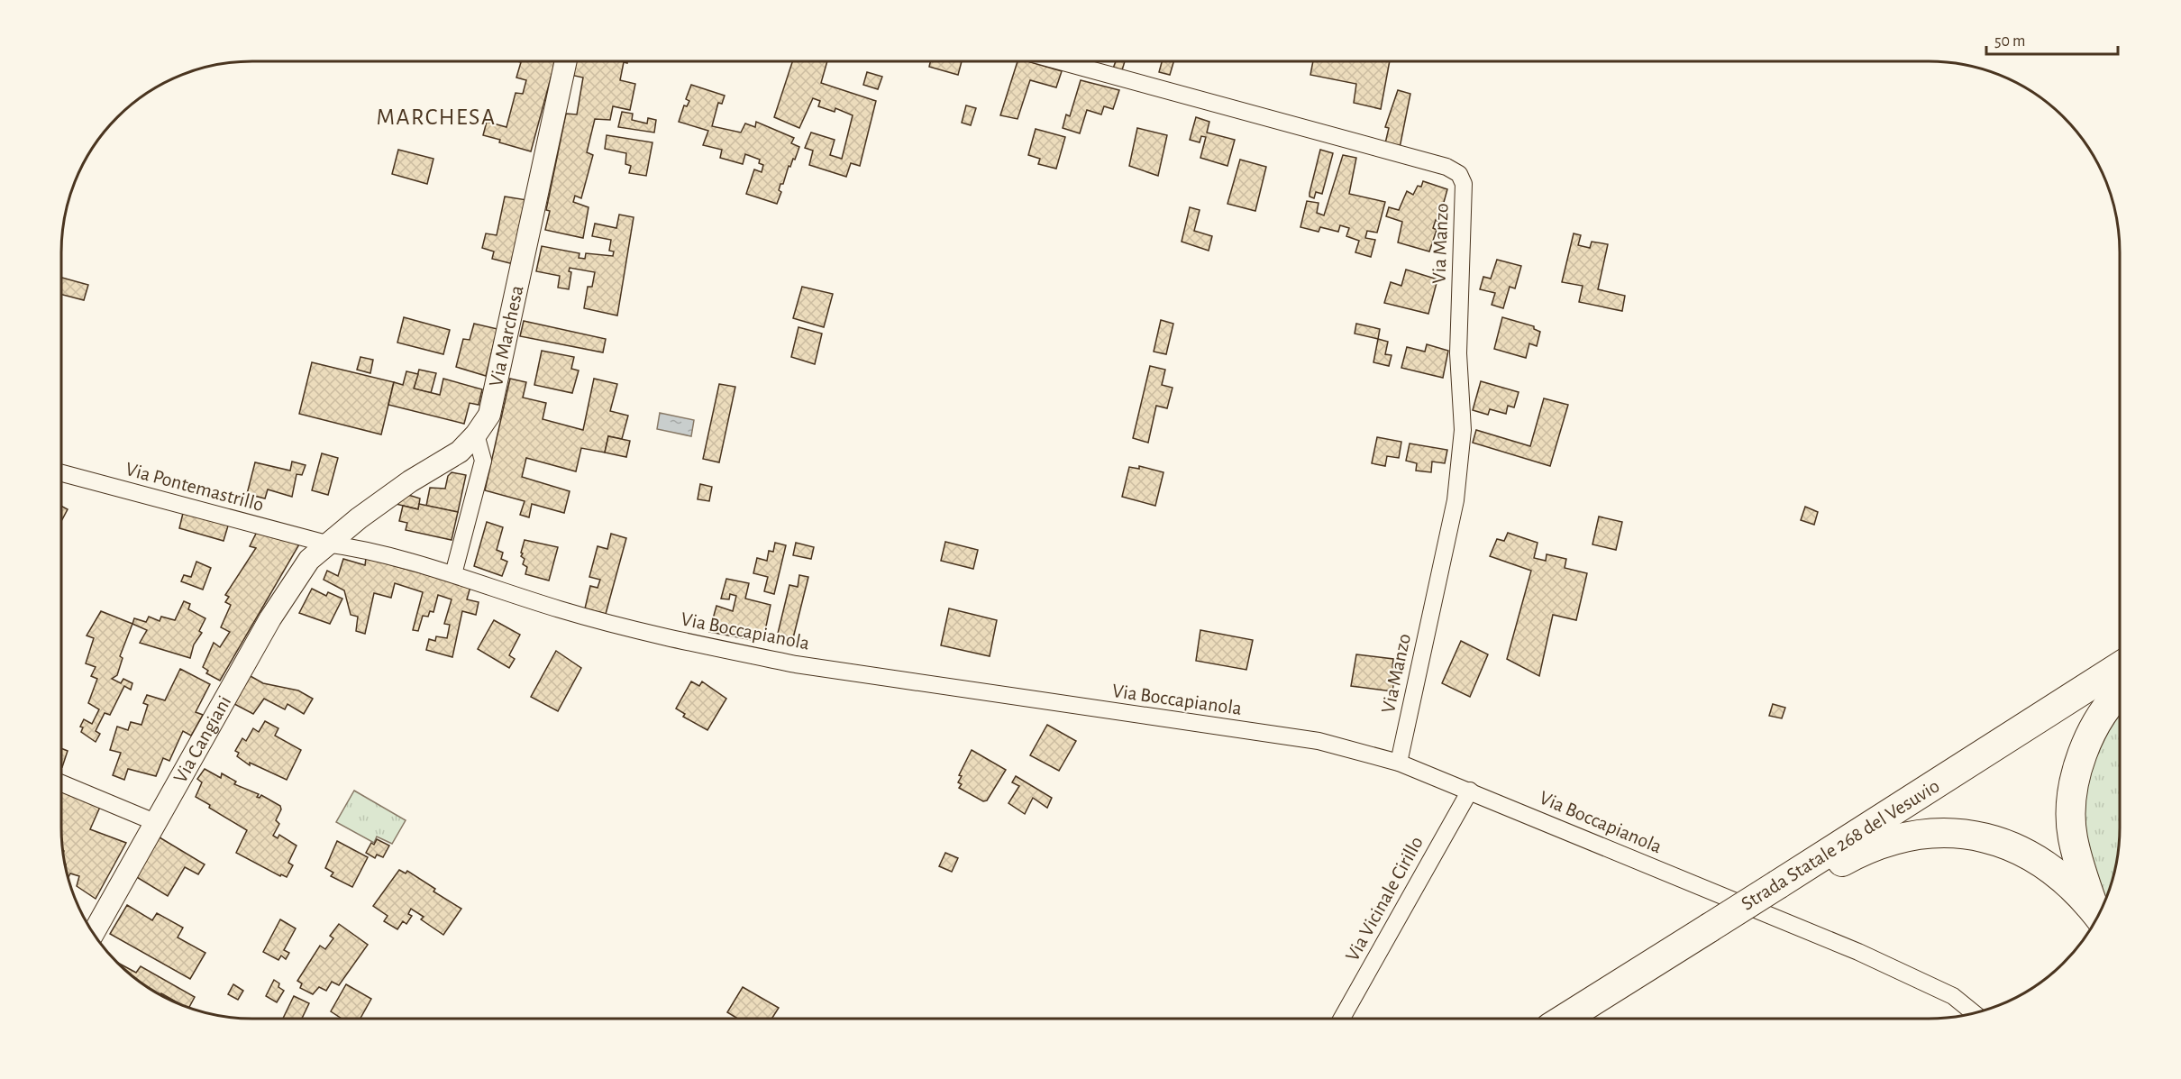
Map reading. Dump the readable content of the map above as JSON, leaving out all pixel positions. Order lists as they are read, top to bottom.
{
  "streets": {
    "highway": ["Strada Statale 268 del Vesuvio"],
    "street": [
      "Via Manzo",
      "Via Marchesa",
      "Via Pontemastrillo",
      "Via Boccapianola",
      "Via Cangiani",
      "Via Vicinale Cirillo"
    ]
  },
  "crossings": [
    ["Via Manzo", "Via Boccapianola"],
    ["Via Marchesa", "Via Pontemastrillo"],
    ["Via Marchesa", "Via Boccapianola"],
    ["Via Marchesa", "Via Cangiani"],
    ["Via Pontemastrillo", "Via Boccapianola"],
    ["Via Pontemastrillo", "Via Cangiani"],
    ["Via Boccapianola", "Via Cangiani"],
    ["Via Boccapianola", "Via Vicinale Cirillo"]
  ],
  "districts": ["MARCHESA"],
  "scale_bar": "50 m"
}
